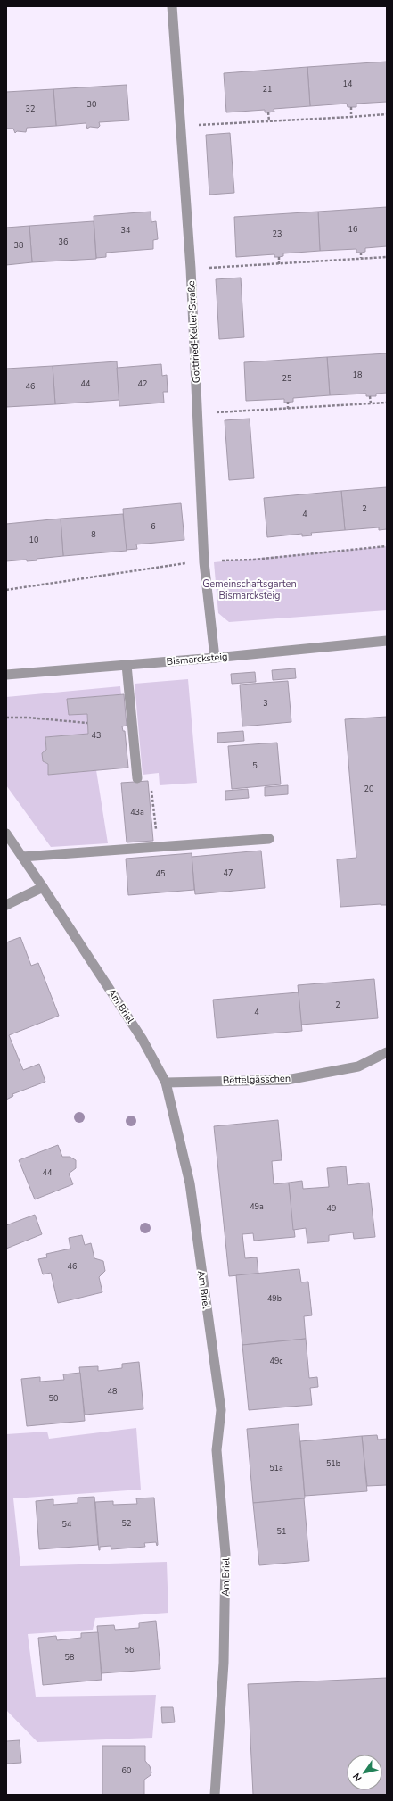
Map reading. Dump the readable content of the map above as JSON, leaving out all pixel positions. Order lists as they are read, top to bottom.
{
  "streets": {
    "street": [
      "Gottfried-Keller-Straße",
      "Bismarcksteig",
      "Am Briel",
      "Bettelgässchen"
    ]
  },
  "crossings": [
    ["Gottfried-Keller-Straße", "Bismarcksteig"],
    ["Am Briel", "Bettelgässchen"]
  ],
  "parks": ["Gemeinschaftsgarten Bismarcksteig"],
  "house_numbers": [
    "14",
    "21",
    "30",
    "32",
    "16",
    "34",
    "23",
    "36",
    "38",
    "18",
    "25",
    "44",
    "42",
    "46",
    "2",
    "4",
    "6",
    "8",
    "10",
    "3",
    "43",
    "5",
    "20",
    "43a",
    "47",
    "45",
    "2",
    "4",
    "44",
    "49a",
    "49",
    "46",
    "49b",
    "49c",
    "48",
    "50",
    "51b",
    "51a",
    "52",
    "54",
    "51",
    "56",
    "58",
    "60"
  ],
  "north": "bottom left"
}
